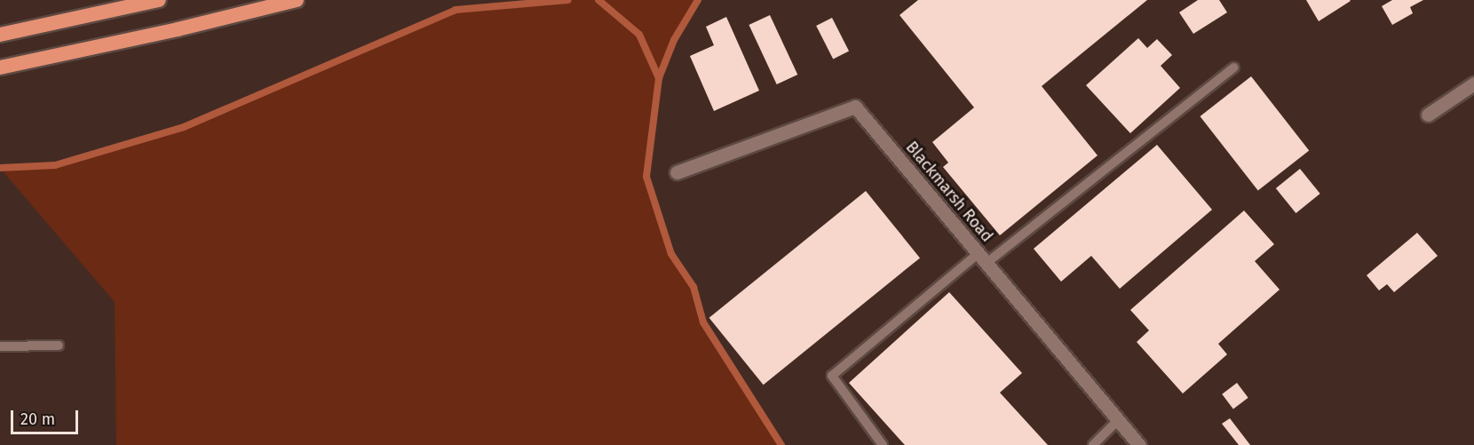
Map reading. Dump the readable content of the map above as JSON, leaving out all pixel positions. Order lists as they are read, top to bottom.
{
  "streets": {
    "street": ["Blackmarsh Road"]
  },
  "scale_bar": "20 m"
}
